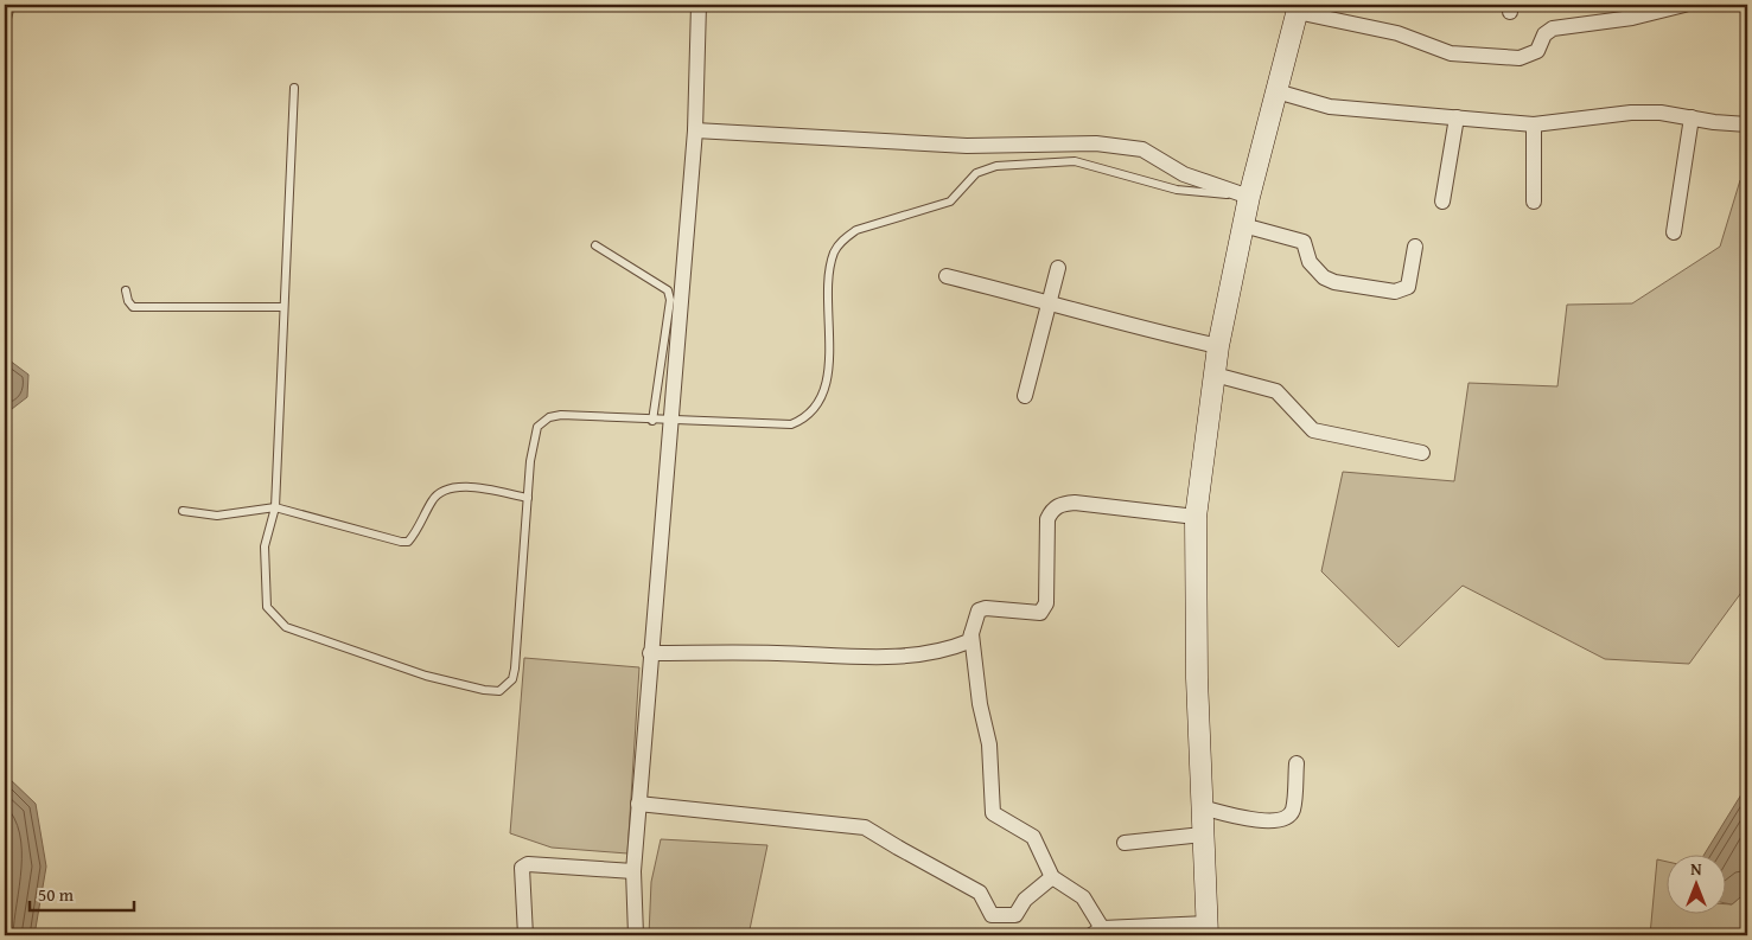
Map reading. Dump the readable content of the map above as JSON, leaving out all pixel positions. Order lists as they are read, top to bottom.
{
  "scale_bar": "50 m",
  "north": "top"
}
